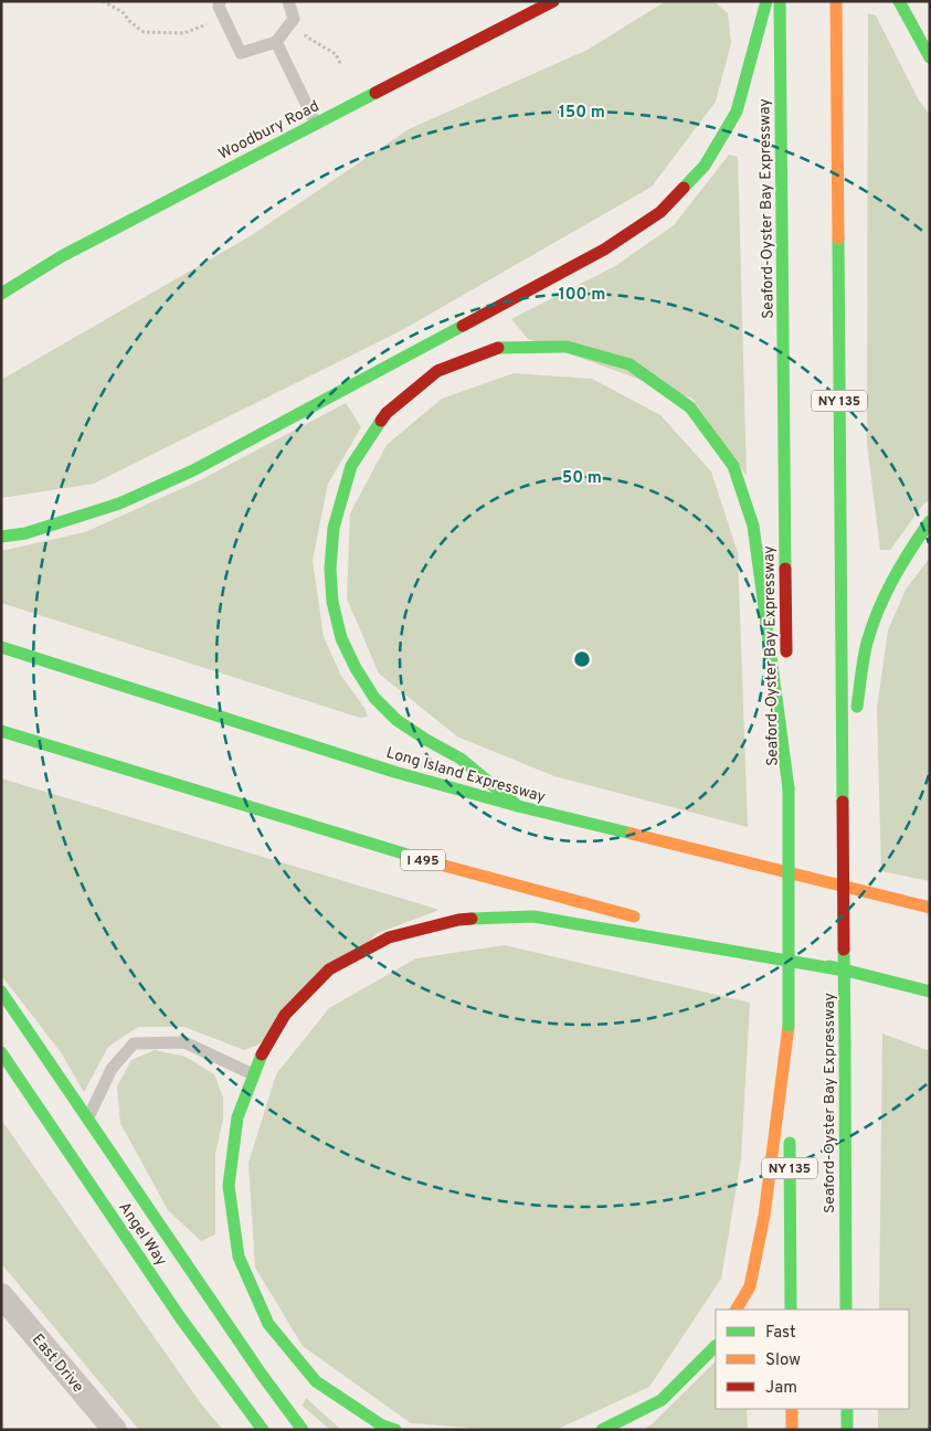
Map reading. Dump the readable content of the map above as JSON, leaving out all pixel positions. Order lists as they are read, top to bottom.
{
  "streets": {
    "main road": [
      "Woodbury Road",
      "Seaford-Oyster Bay Expressway",
      "NY 135",
      "Long Island Expressway",
      "I 495",
      "Angel Way"
    ],
    "street": ["East Drive"]
  },
  "legend": ["Fast", "Slow", "Jam"],
  "rings": ["150 m", "100 m", "50 m"]
}
